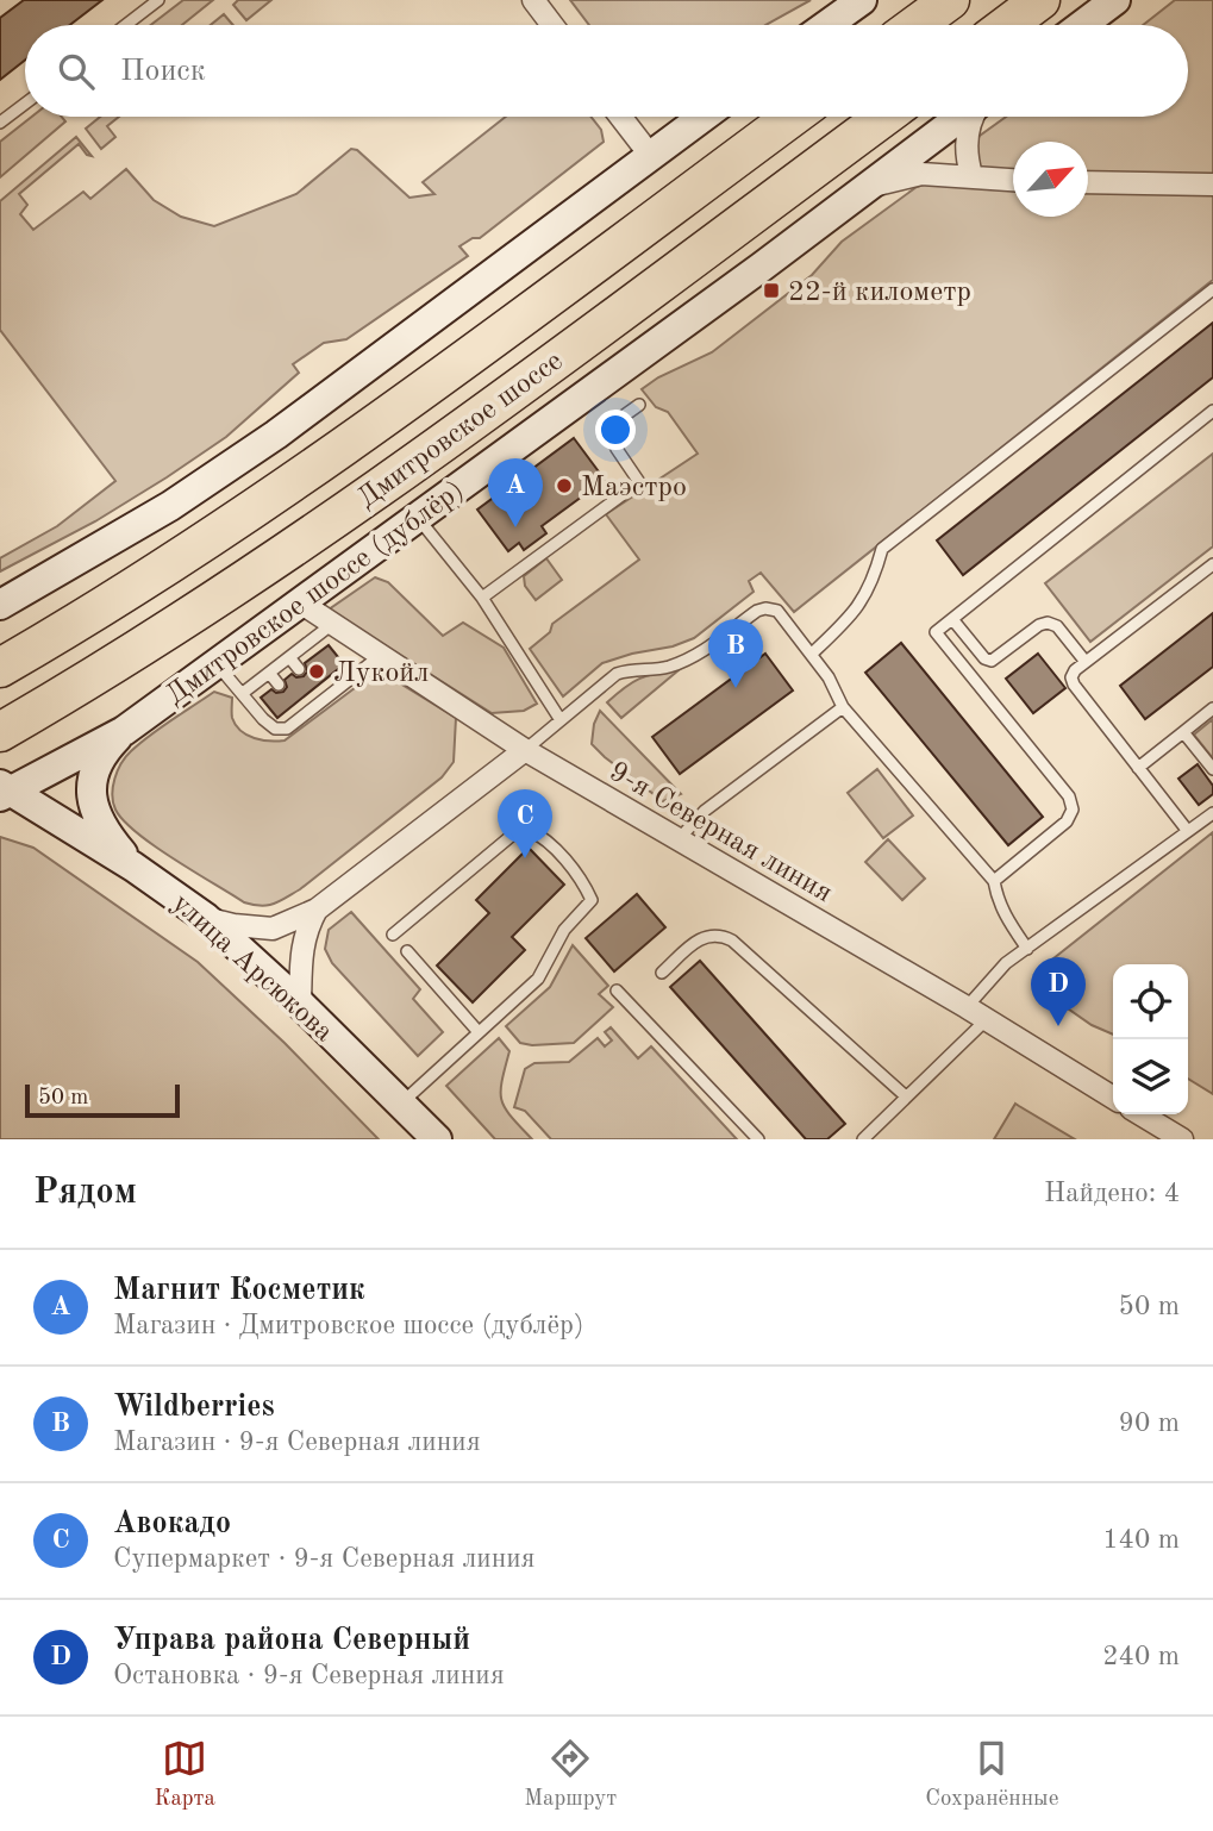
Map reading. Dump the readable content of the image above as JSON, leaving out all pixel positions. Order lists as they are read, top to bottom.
{
  "streets": {
    "highway": ["Дмитровское шоссе"],
    "street": ["Дмитровское шоссе (дублёр)", "9-я Северная линия", "улица Арсюкова"]
  },
  "crossings": [
    ["Дмитровское шоссе (дублёр)", "9-я Северная линия"],
    ["Дмитровское шоссе (дублёр)", "улица Арсюкова"]
  ],
  "places": {
    "transit": ["22-й километр"],
    "other": ["Маэстро", "Лукойл"]
  },
  "scale_bar": "50 m",
  "north": "top right",
  "page": {
    "search": "Поиск",
    "pins": [
      "A",
      "B",
      "C",
      "D"
    ],
    "scale": "50 m",
    "heading": ["Рядом", "Найдено: 4"],
    "list": [
      {
        "mark": "A",
        "name": "Магнит Косметик",
        "note": "Магазин · Дмитровское шоссе (дублёр)",
        "value": "50 m"
      },
      {
        "mark": "B",
        "name": "Wildberries",
        "note": "Магазин · 9-я Северная линия",
        "value": "90 m"
      },
      {
        "mark": "C",
        "name": "Авокадо",
        "note": "Супермаркет · 9-я Северная линия",
        "value": "140 m"
      },
      {
        "mark": "D",
        "name": "Управа района Северный",
        "note": "Остановка · 9-я Северная линия",
        "value": "240 m"
      }
    ],
    "nav": ["Карта", "Маршрут", "Сохранённые"]
  }
}
